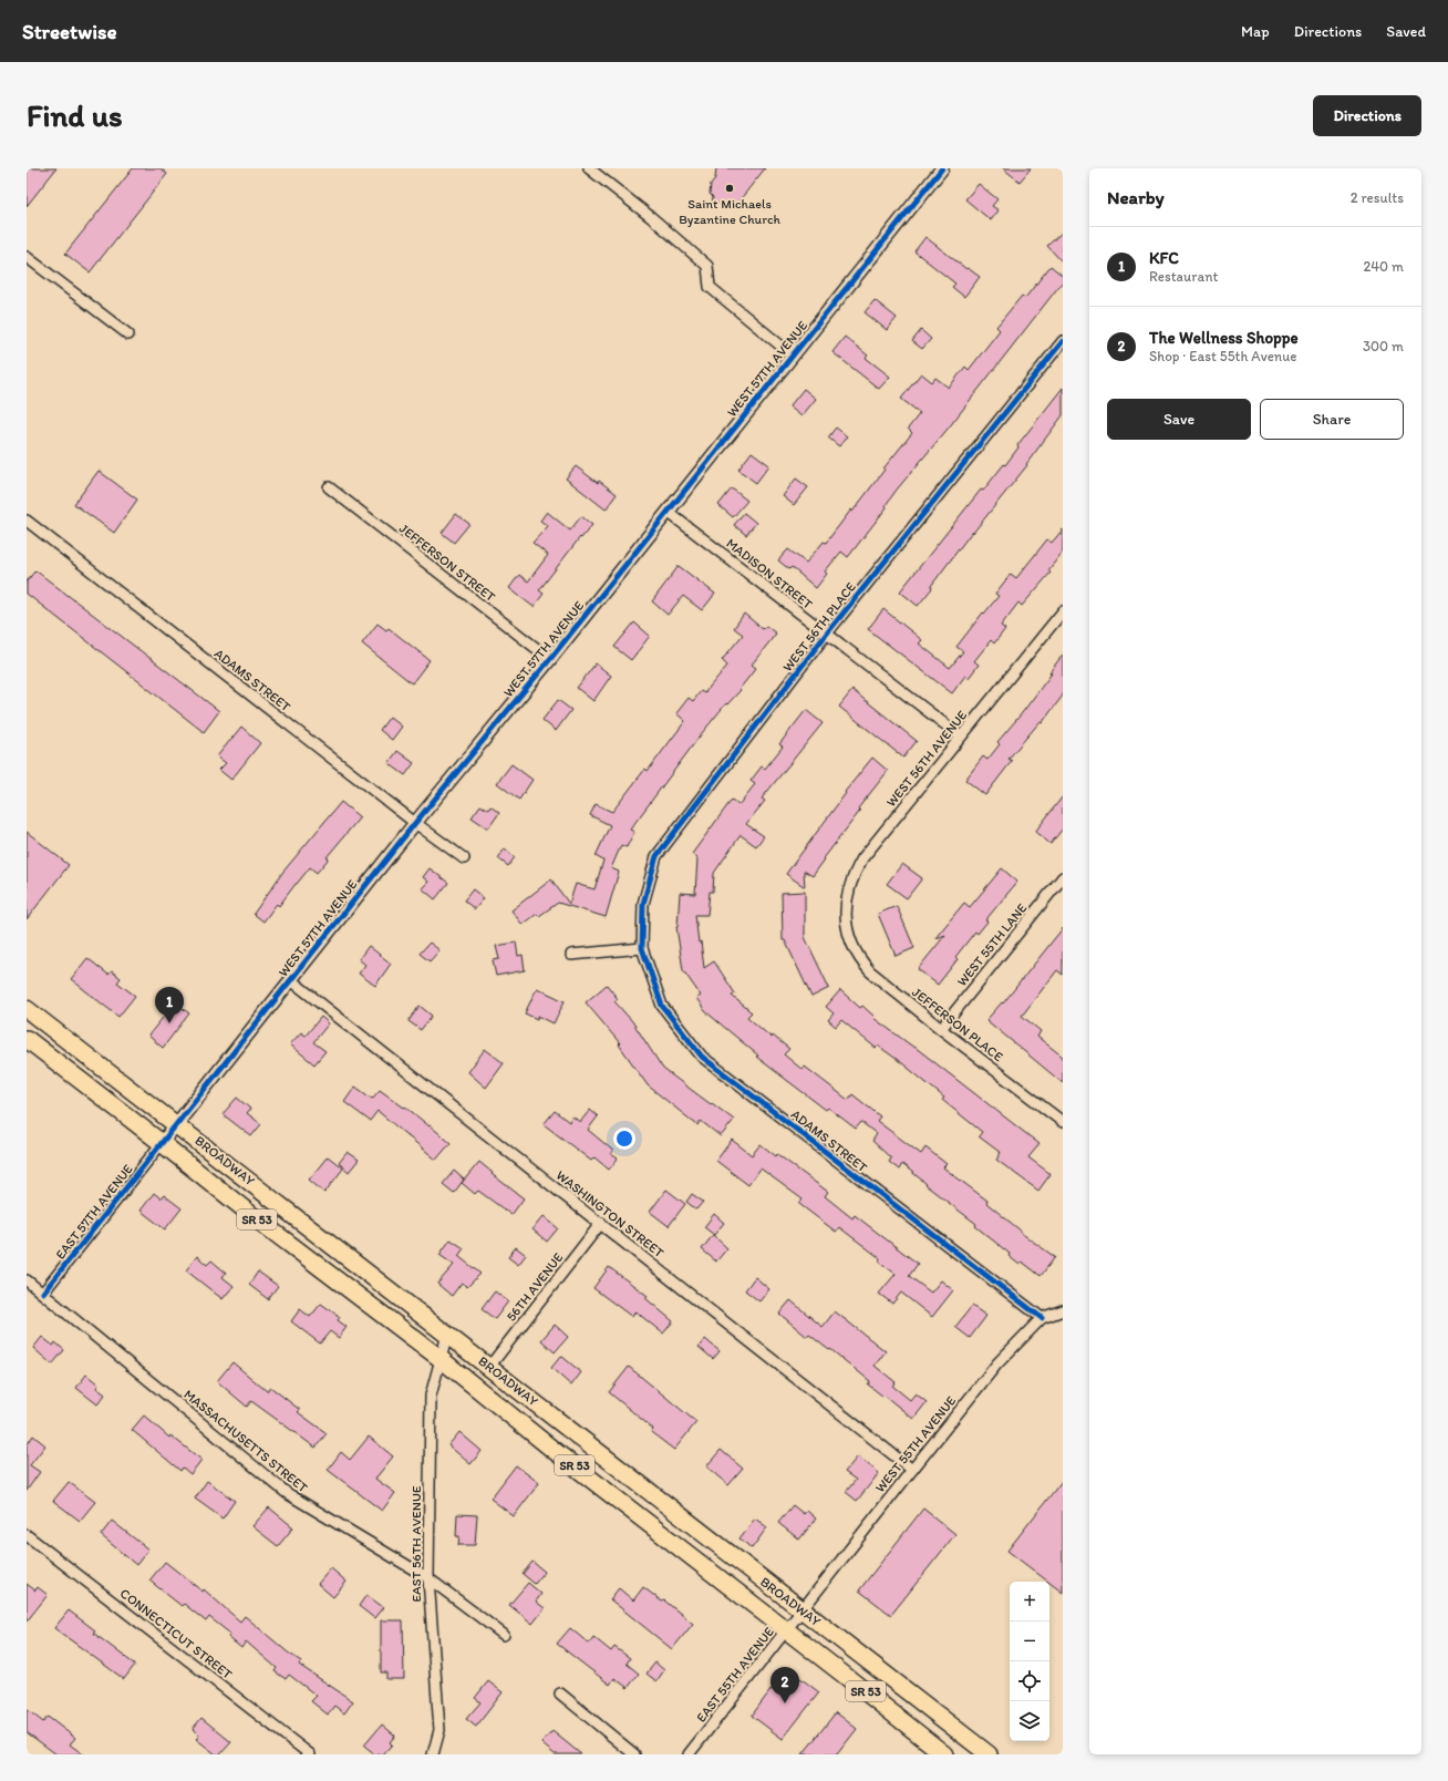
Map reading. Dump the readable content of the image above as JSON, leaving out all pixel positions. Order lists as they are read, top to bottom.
{
  "streets": {
    "main road": ["BROADWAY", "SR 53"],
    "street": [
      "WEST 57TH AVENUE",
      "JEFFERSON STREET",
      "MADISON STREET",
      "WEST 56TH PLACE",
      "ADAMS STREET",
      "WEST 56TH AVENUE",
      "WEST 55TH LANE",
      "JEFFERSON PLACE",
      "EAST 57TH AVENUE",
      "WASHINGTON STREET",
      "56TH AVENUE",
      "MASSACHUSETTS STREET",
      "WEST 55TH AVENUE",
      "EAST 56TH AVENUE",
      "CONNECTICUT STREET",
      "EAST 55TH AVENUE"
    ]
  },
  "crossings": [
    ["WEST 57TH AVENUE", "JEFFERSON STREET"],
    ["WEST 57TH AVENUE", "MADISON STREET"],
    ["WEST 57TH AVENUE", "ADAMS STREET"],
    ["WEST 57TH AVENUE", "BROADWAY"],
    ["WEST 57TH AVENUE", "EAST 57TH AVENUE"],
    ["WEST 57TH AVENUE", "WASHINGTON STREET"],
    ["MADISON STREET", "WEST 56TH PLACE"],
    ["MADISON STREET", "WEST 56TH AVENUE"],
    ["WEST 56TH PLACE", "ADAMS STREET"],
    ["ADAMS STREET", "WEST 55TH AVENUE"],
    ["WEST 56TH AVENUE", "JEFFERSON PLACE"],
    ["WEST 55TH LANE", "JEFFERSON PLACE"],
    ["BROADWAY", "EAST 57TH AVENUE"],
    ["BROADWAY", "56TH AVENUE"],
    ["BROADWAY", "WEST 55TH AVENUE"],
    ["BROADWAY", "EAST 56TH AVENUE"],
    ["BROADWAY", "EAST 55TH AVENUE"],
    ["EAST 57TH AVENUE", "MASSACHUSETTS STREET"],
    ["WASHINGTON STREET", "56TH AVENUE"],
    ["WASHINGTON STREET", "WEST 55TH AVENUE"],
    ["MASSACHUSETTS STREET", "EAST 56TH AVENUE"],
    ["WEST 55TH AVENUE", "EAST 55TH AVENUE"]
  ],
  "places": ["Saint Michaels Byzantine Church"],
  "page": {
    "header": "Streetwise",
    "nav": ["Map", "Directions", "Saved"],
    "buttons": [
      "Directions",
      ["Save", "Share"]
    ],
    "title": "Find us",
    "heading": ["Nearby", "2 results"],
    "list": [
      {
        "mark": "1",
        "name": "KFC",
        "note": "Restaurant",
        "value": "240 m"
      },
      {
        "mark": "2",
        "name": "The Wellness Shoppe",
        "note": "Shop · East 55th Avenue",
        "value": "300 m"
      }
    ],
    "pins": ["1", "2"],
    "map_buttons": ["+", "−"]
  }
}
